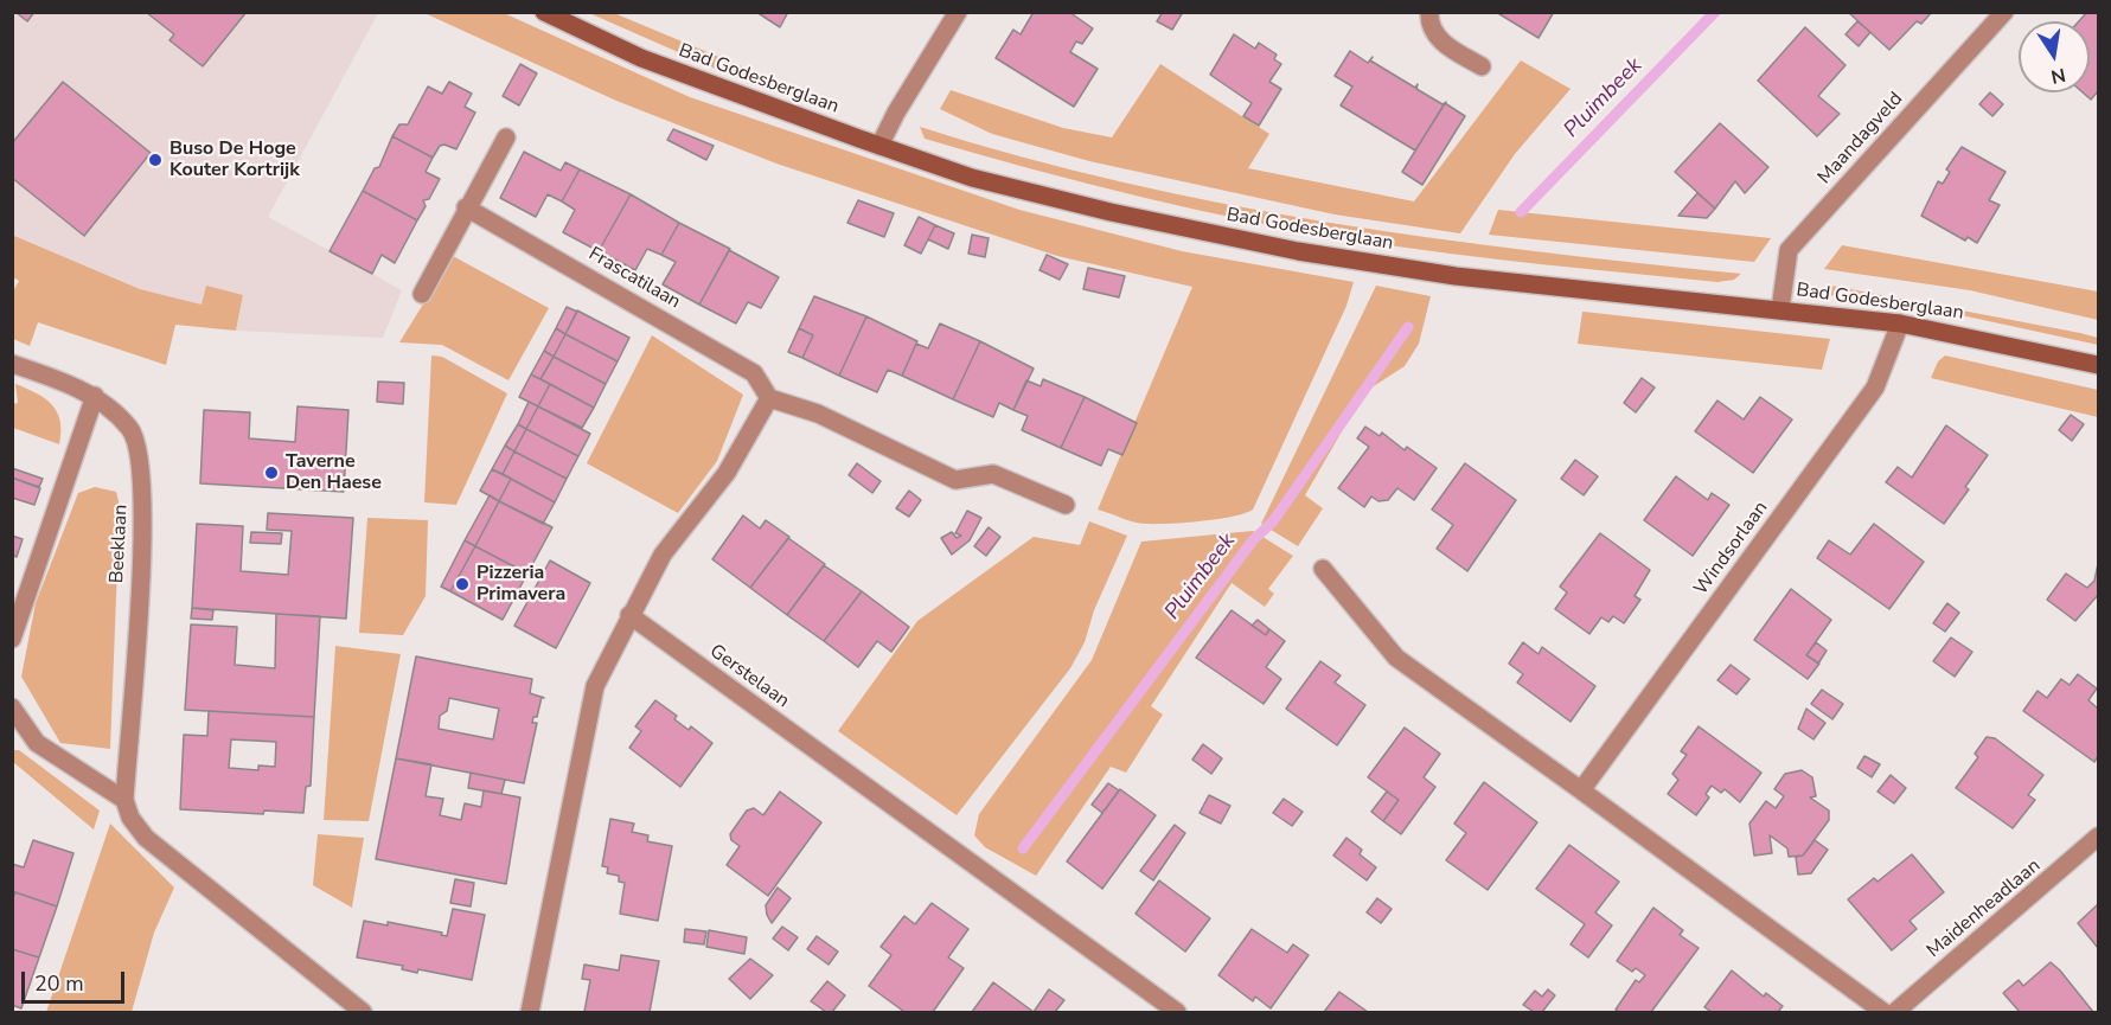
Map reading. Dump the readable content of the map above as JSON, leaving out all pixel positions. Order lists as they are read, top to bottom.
{
  "streets": {
    "street": [
      "Bad Godesberglaan",
      "Maandagveld",
      "Frascatilaan",
      "Beeklaan",
      "Windsorlaan",
      "Gerstelaan",
      "Maidenheadlaan"
    ]
  },
  "crossings": [
    ["Bad Godesberglaan", "Maandagveld"],
    ["Bad Godesberglaan", "Windsorlaan"]
  ],
  "water": ["Pluimbeek"],
  "places": ["Buso De Hoge Kouter Kortrijk", "Taverne Den Haese", "Pizzeria Primavera"],
  "scale_bar": "20 m",
  "north": "bottom"
}
